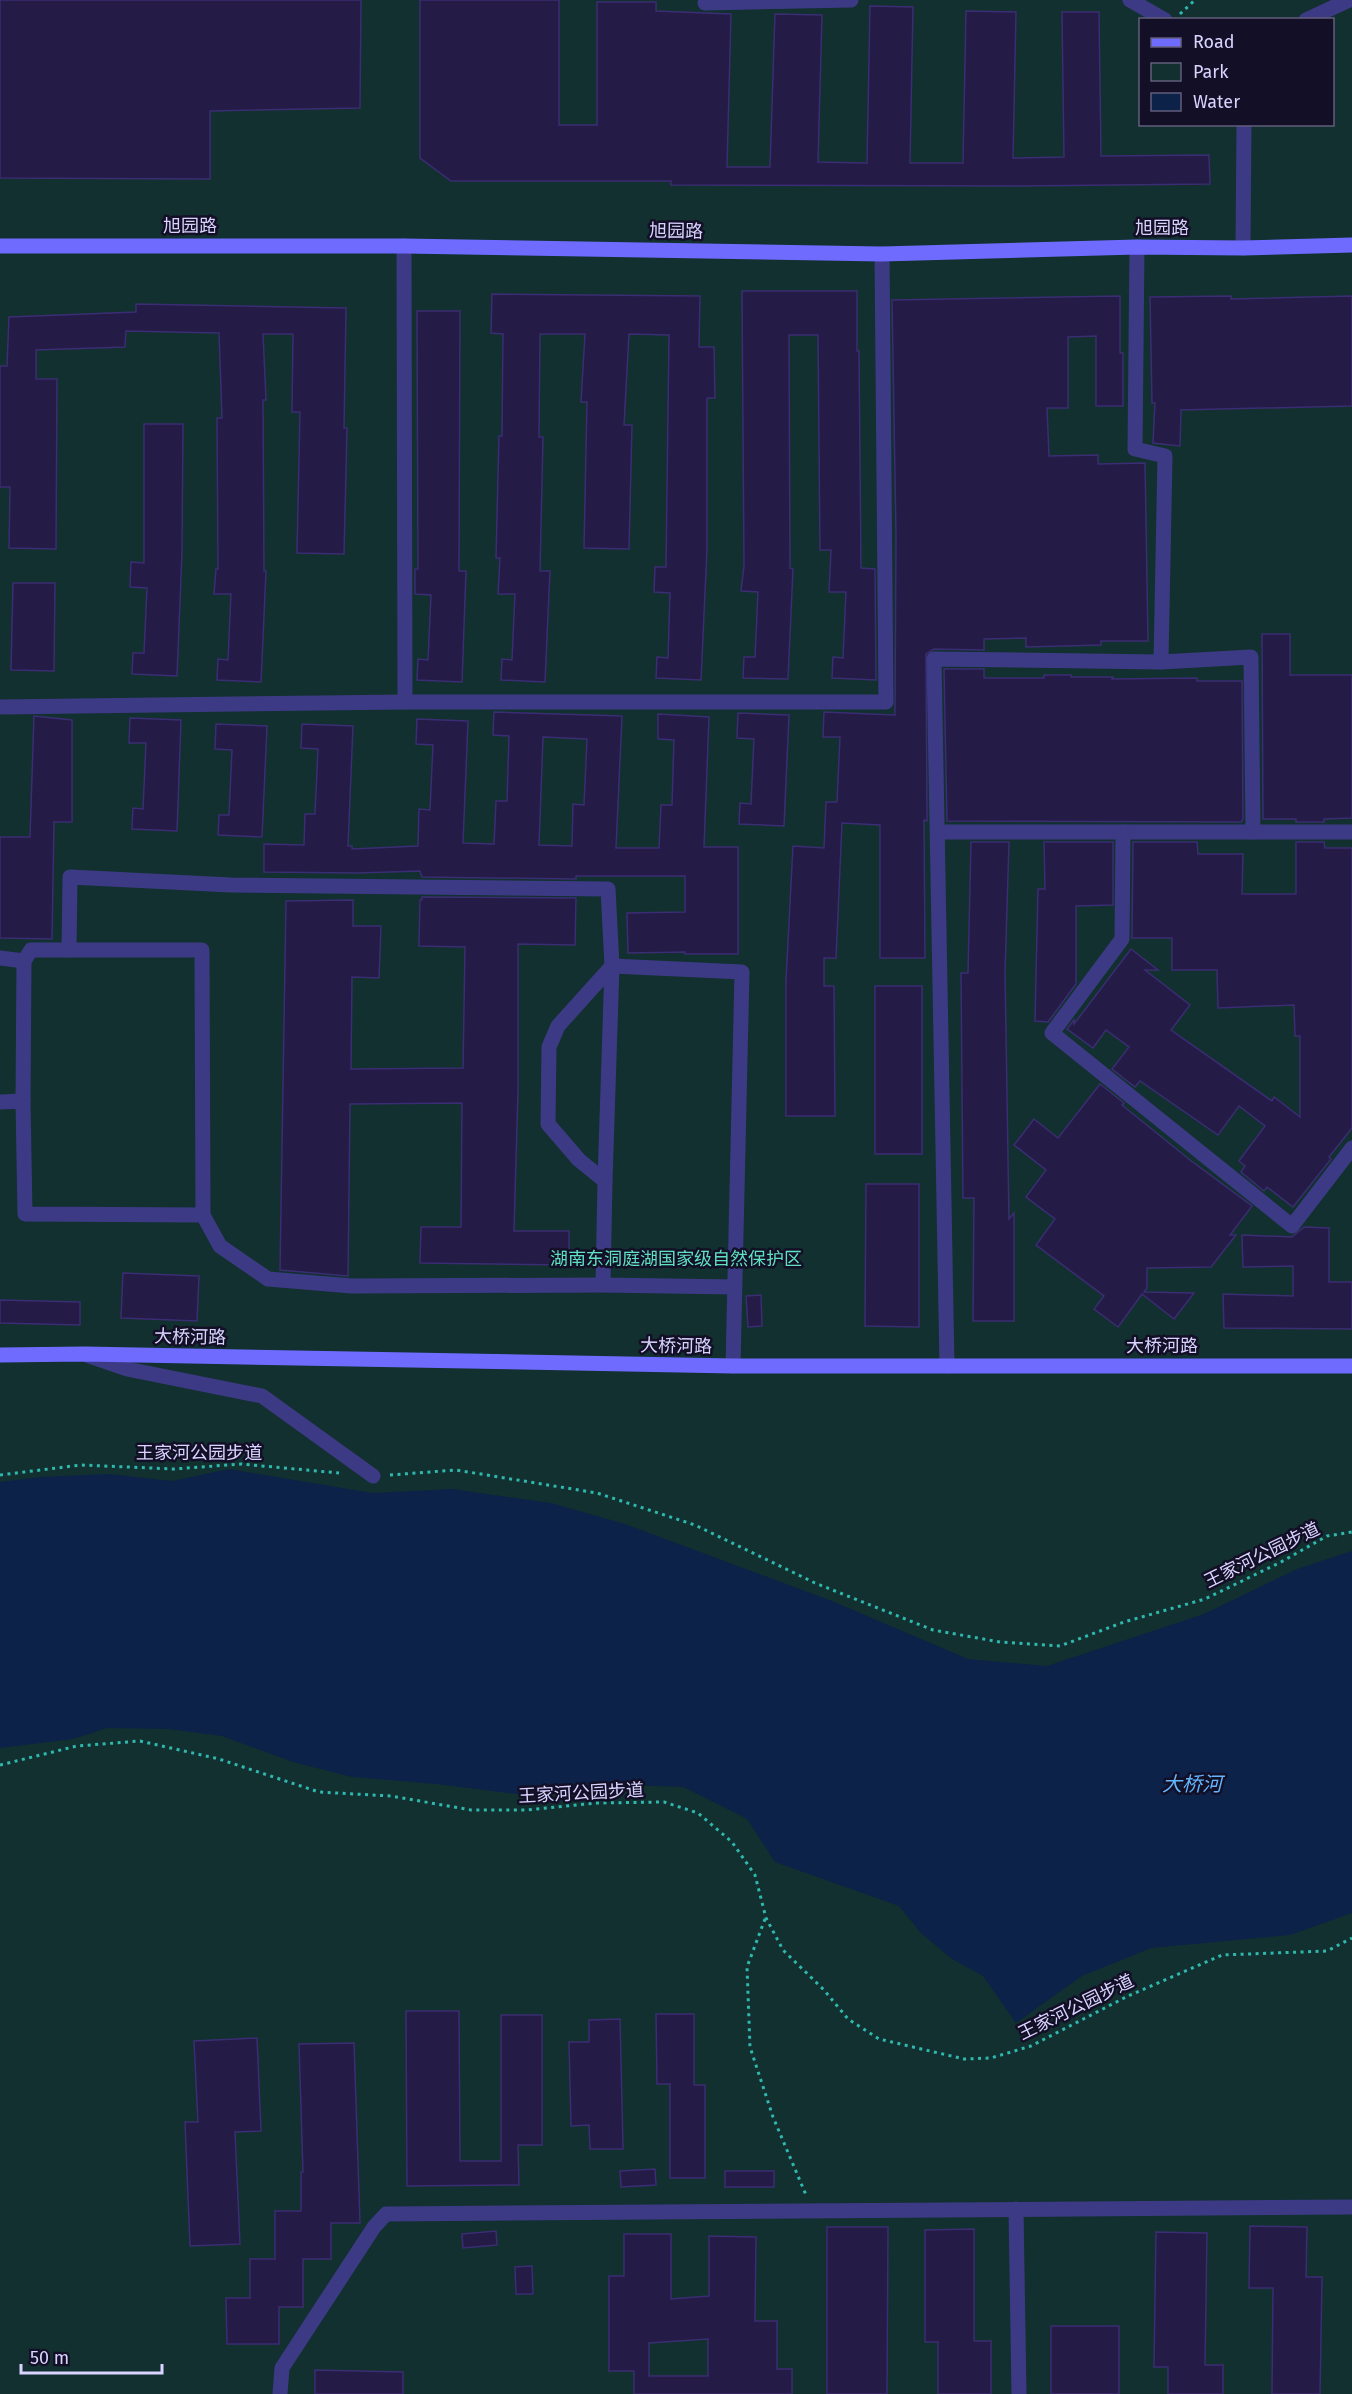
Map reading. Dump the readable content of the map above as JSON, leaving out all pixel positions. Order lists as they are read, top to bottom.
{
  "streets": {
    "street": ["旭园路", "大桥河路"],
    "path": ["王家河公园步道"]
  },
  "water": ["大桥河"],
  "parks": ["湖南东洞庭湖国家级自然保护区"],
  "legend": ["Road", "Park", "Water"],
  "scale_bar": "50 m"
}
